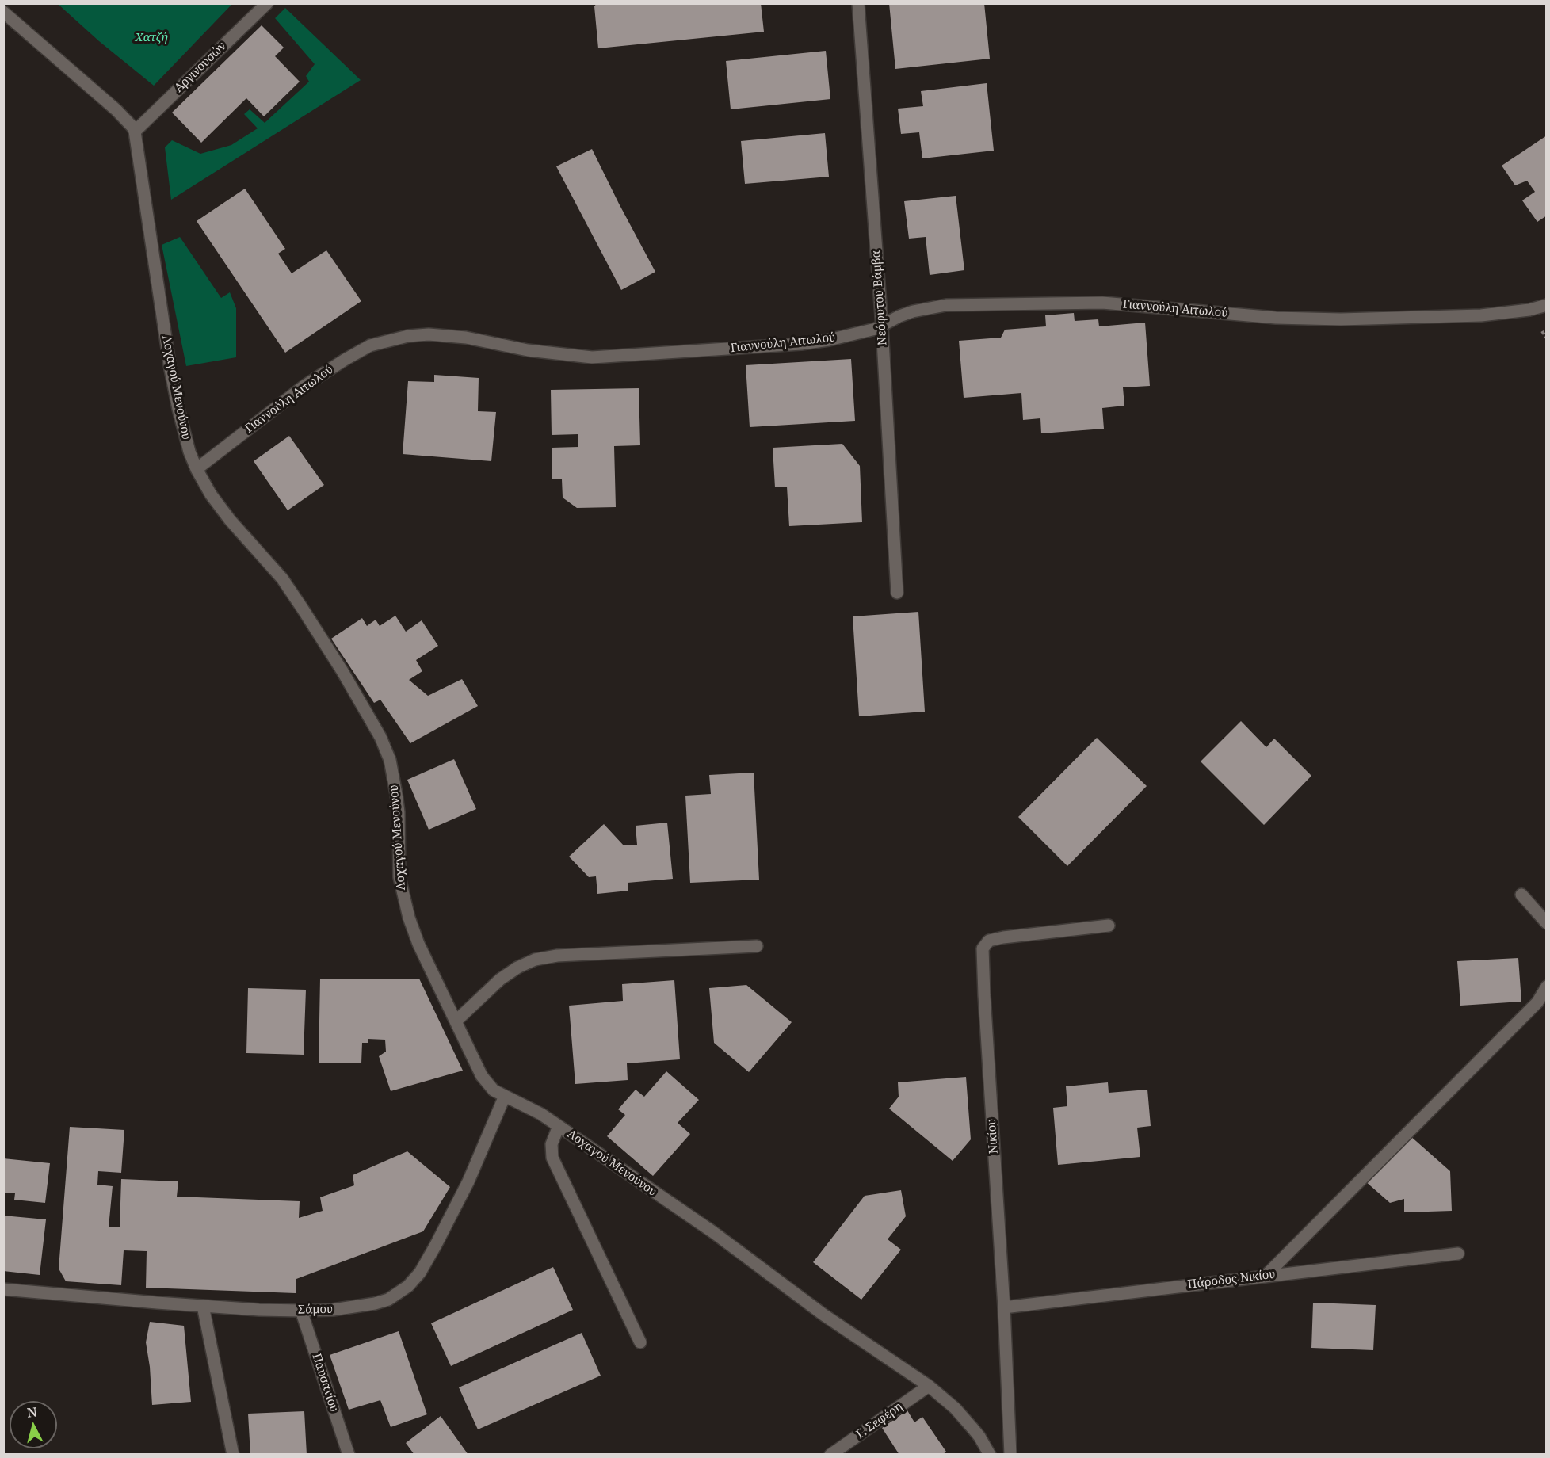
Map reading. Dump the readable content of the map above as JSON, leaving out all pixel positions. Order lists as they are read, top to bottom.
{
  "streets": {
    "street": [
      "Αργινουσών",
      "Νεόφυτου Βάμβα",
      "Γιαννούλη Αιτωλού",
      "Λοχαγού Μενούνου",
      "Νικίου",
      "Πάροδος Νικίου",
      "Σάμου",
      "Παυσανίου",
      "Γ. Σεφέρη"
    ]
  },
  "crossings": [
    ["Αργινουσών", "Λοχαγού Μενούνου"],
    ["Νεόφυτου Βάμβα", "Γιαννούλη Αιτωλού"],
    ["Γιαννούλη Αιτωλού", "Λοχαγού Μενούνου"],
    ["Λοχαγού Μενούνου", "Σάμου"],
    ["Λοχαγού Μενούνου", "Γ. Σεφέρη"],
    ["Νικίου", "Πάροδος Νικίου"],
    ["Σάμου", "Παυσανίου"]
  ],
  "parks": ["Χατζή"],
  "north": "top"
}
